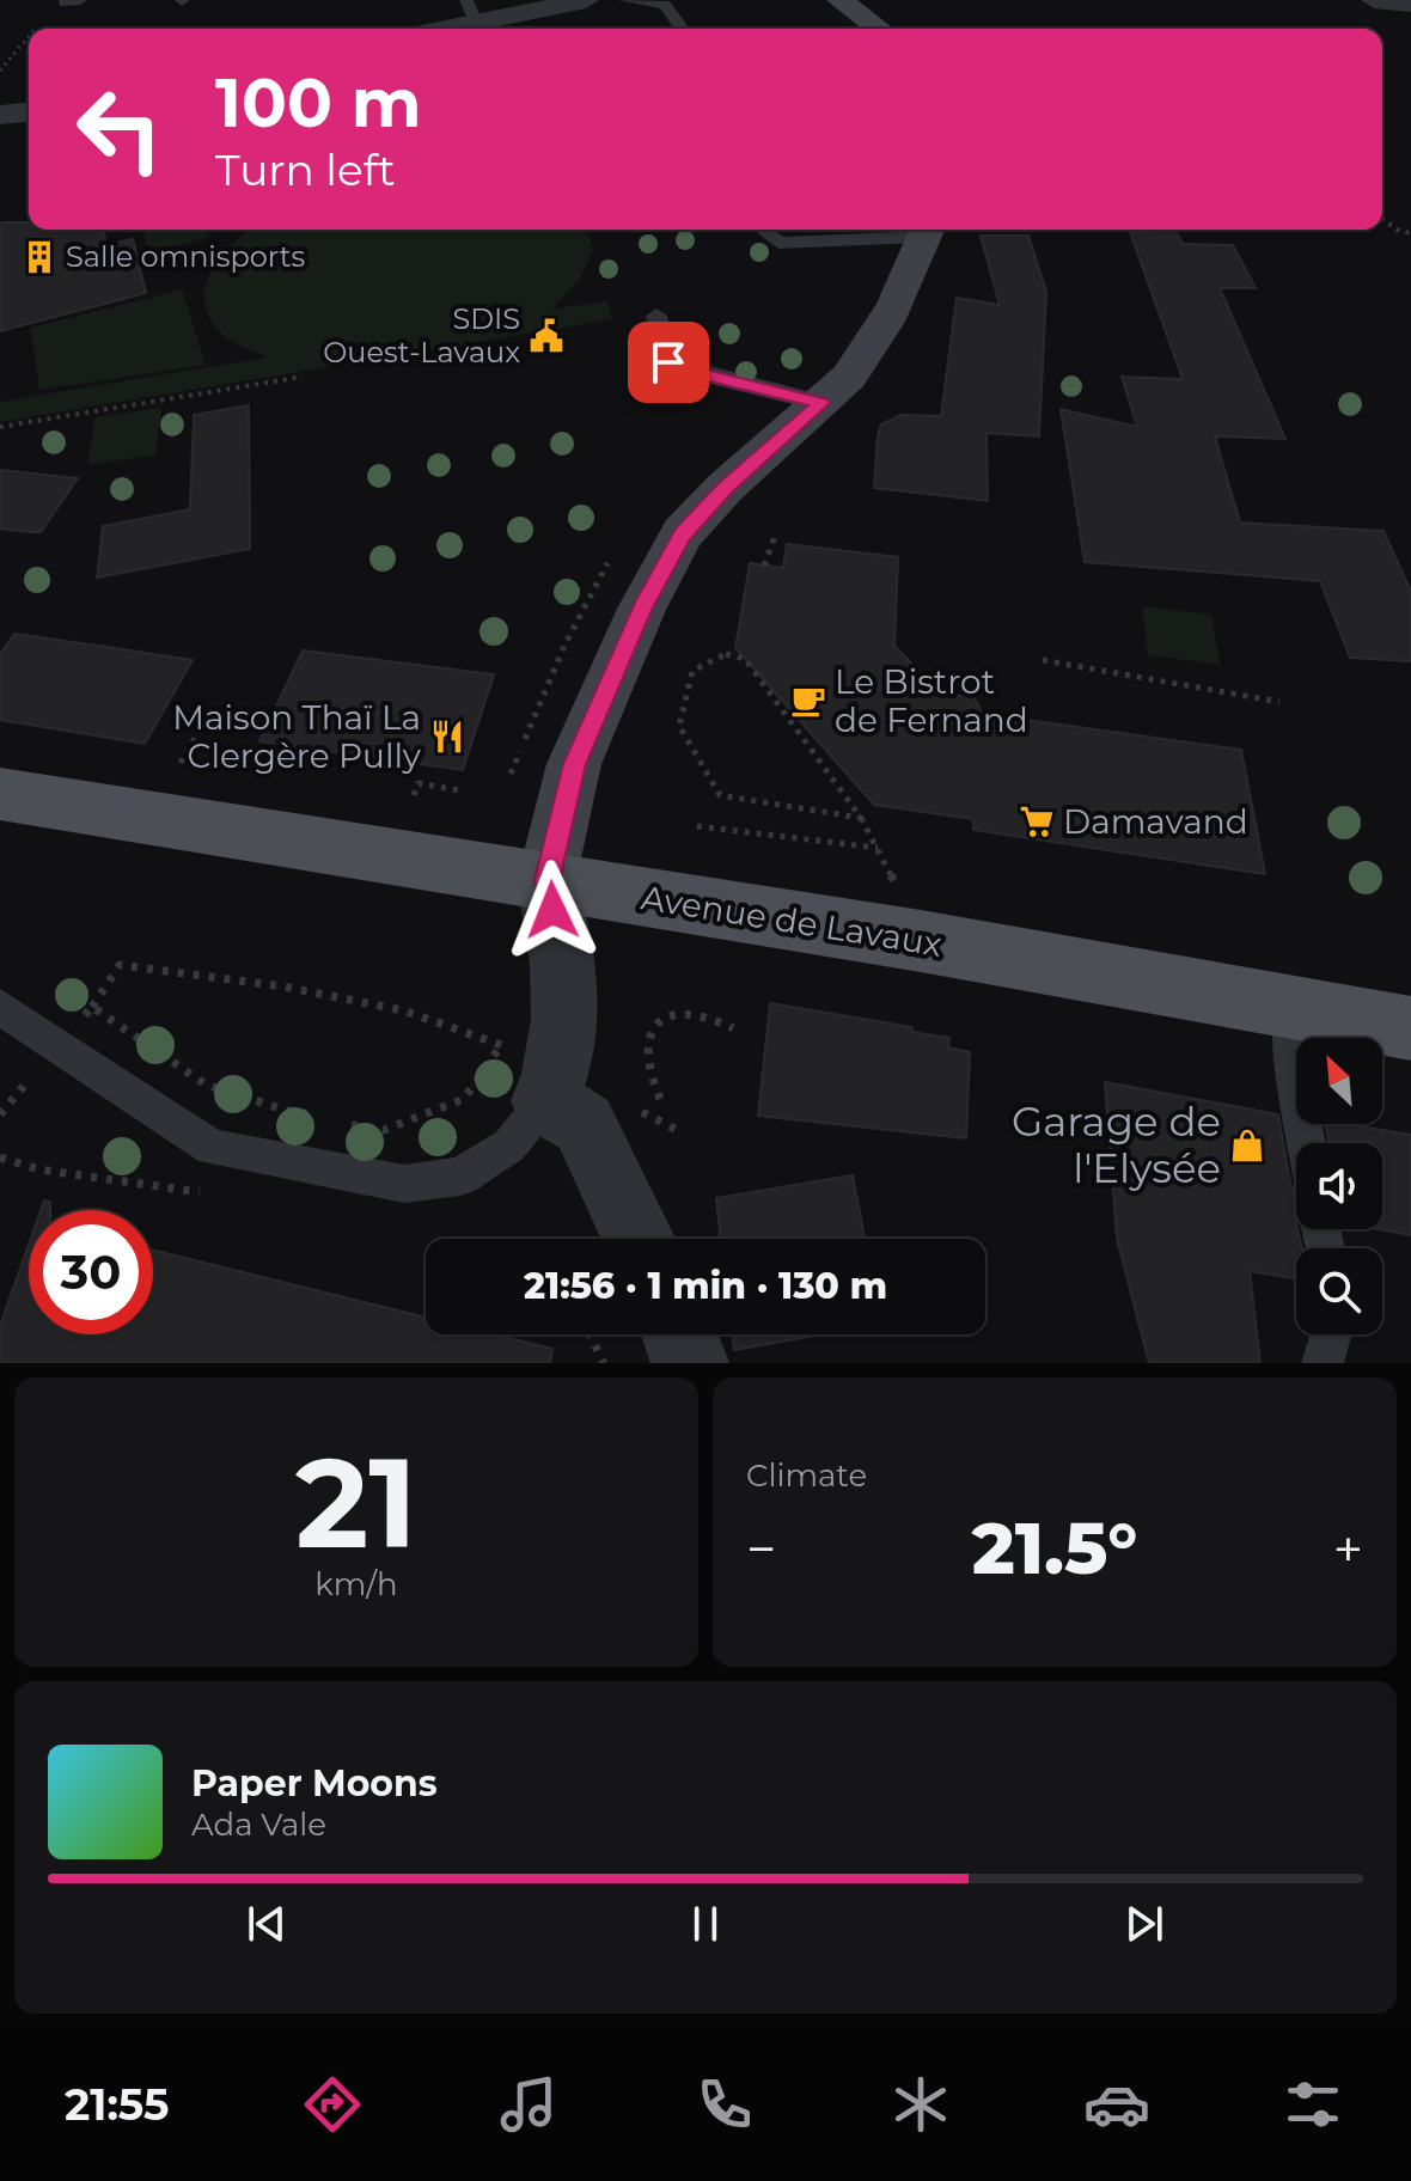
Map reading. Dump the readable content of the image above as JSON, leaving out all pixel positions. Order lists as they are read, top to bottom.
{
  "streets": {
    "main road": ["Avenue de Lavaux"]
  },
  "places": {
    "building": ["Salle omnisports"],
    "public building": ["SDIS Ouest-Lavaux"],
    "cafe": ["Le Bistrot de Fernand"],
    "restaurant": ["Maison Thaï La Clergère Pully"],
    "supermarket": ["Damavand"],
    "shop": ["Garage de l'Elysée"]
  },
  "north": "top left",
  "page": {
    "turn": ["100 m", "Turn left"],
    "limit": "30",
    "trip": "21:56 · 1 min · 130 m",
    "tile": [
      ["21", "km/h"],
      "Climate"
    ],
    "heat": ["−", "21.5°", "+"],
    "song": ["Paper Moons", "Ada Vale"],
    "tabs": "21:55"
  }
}
